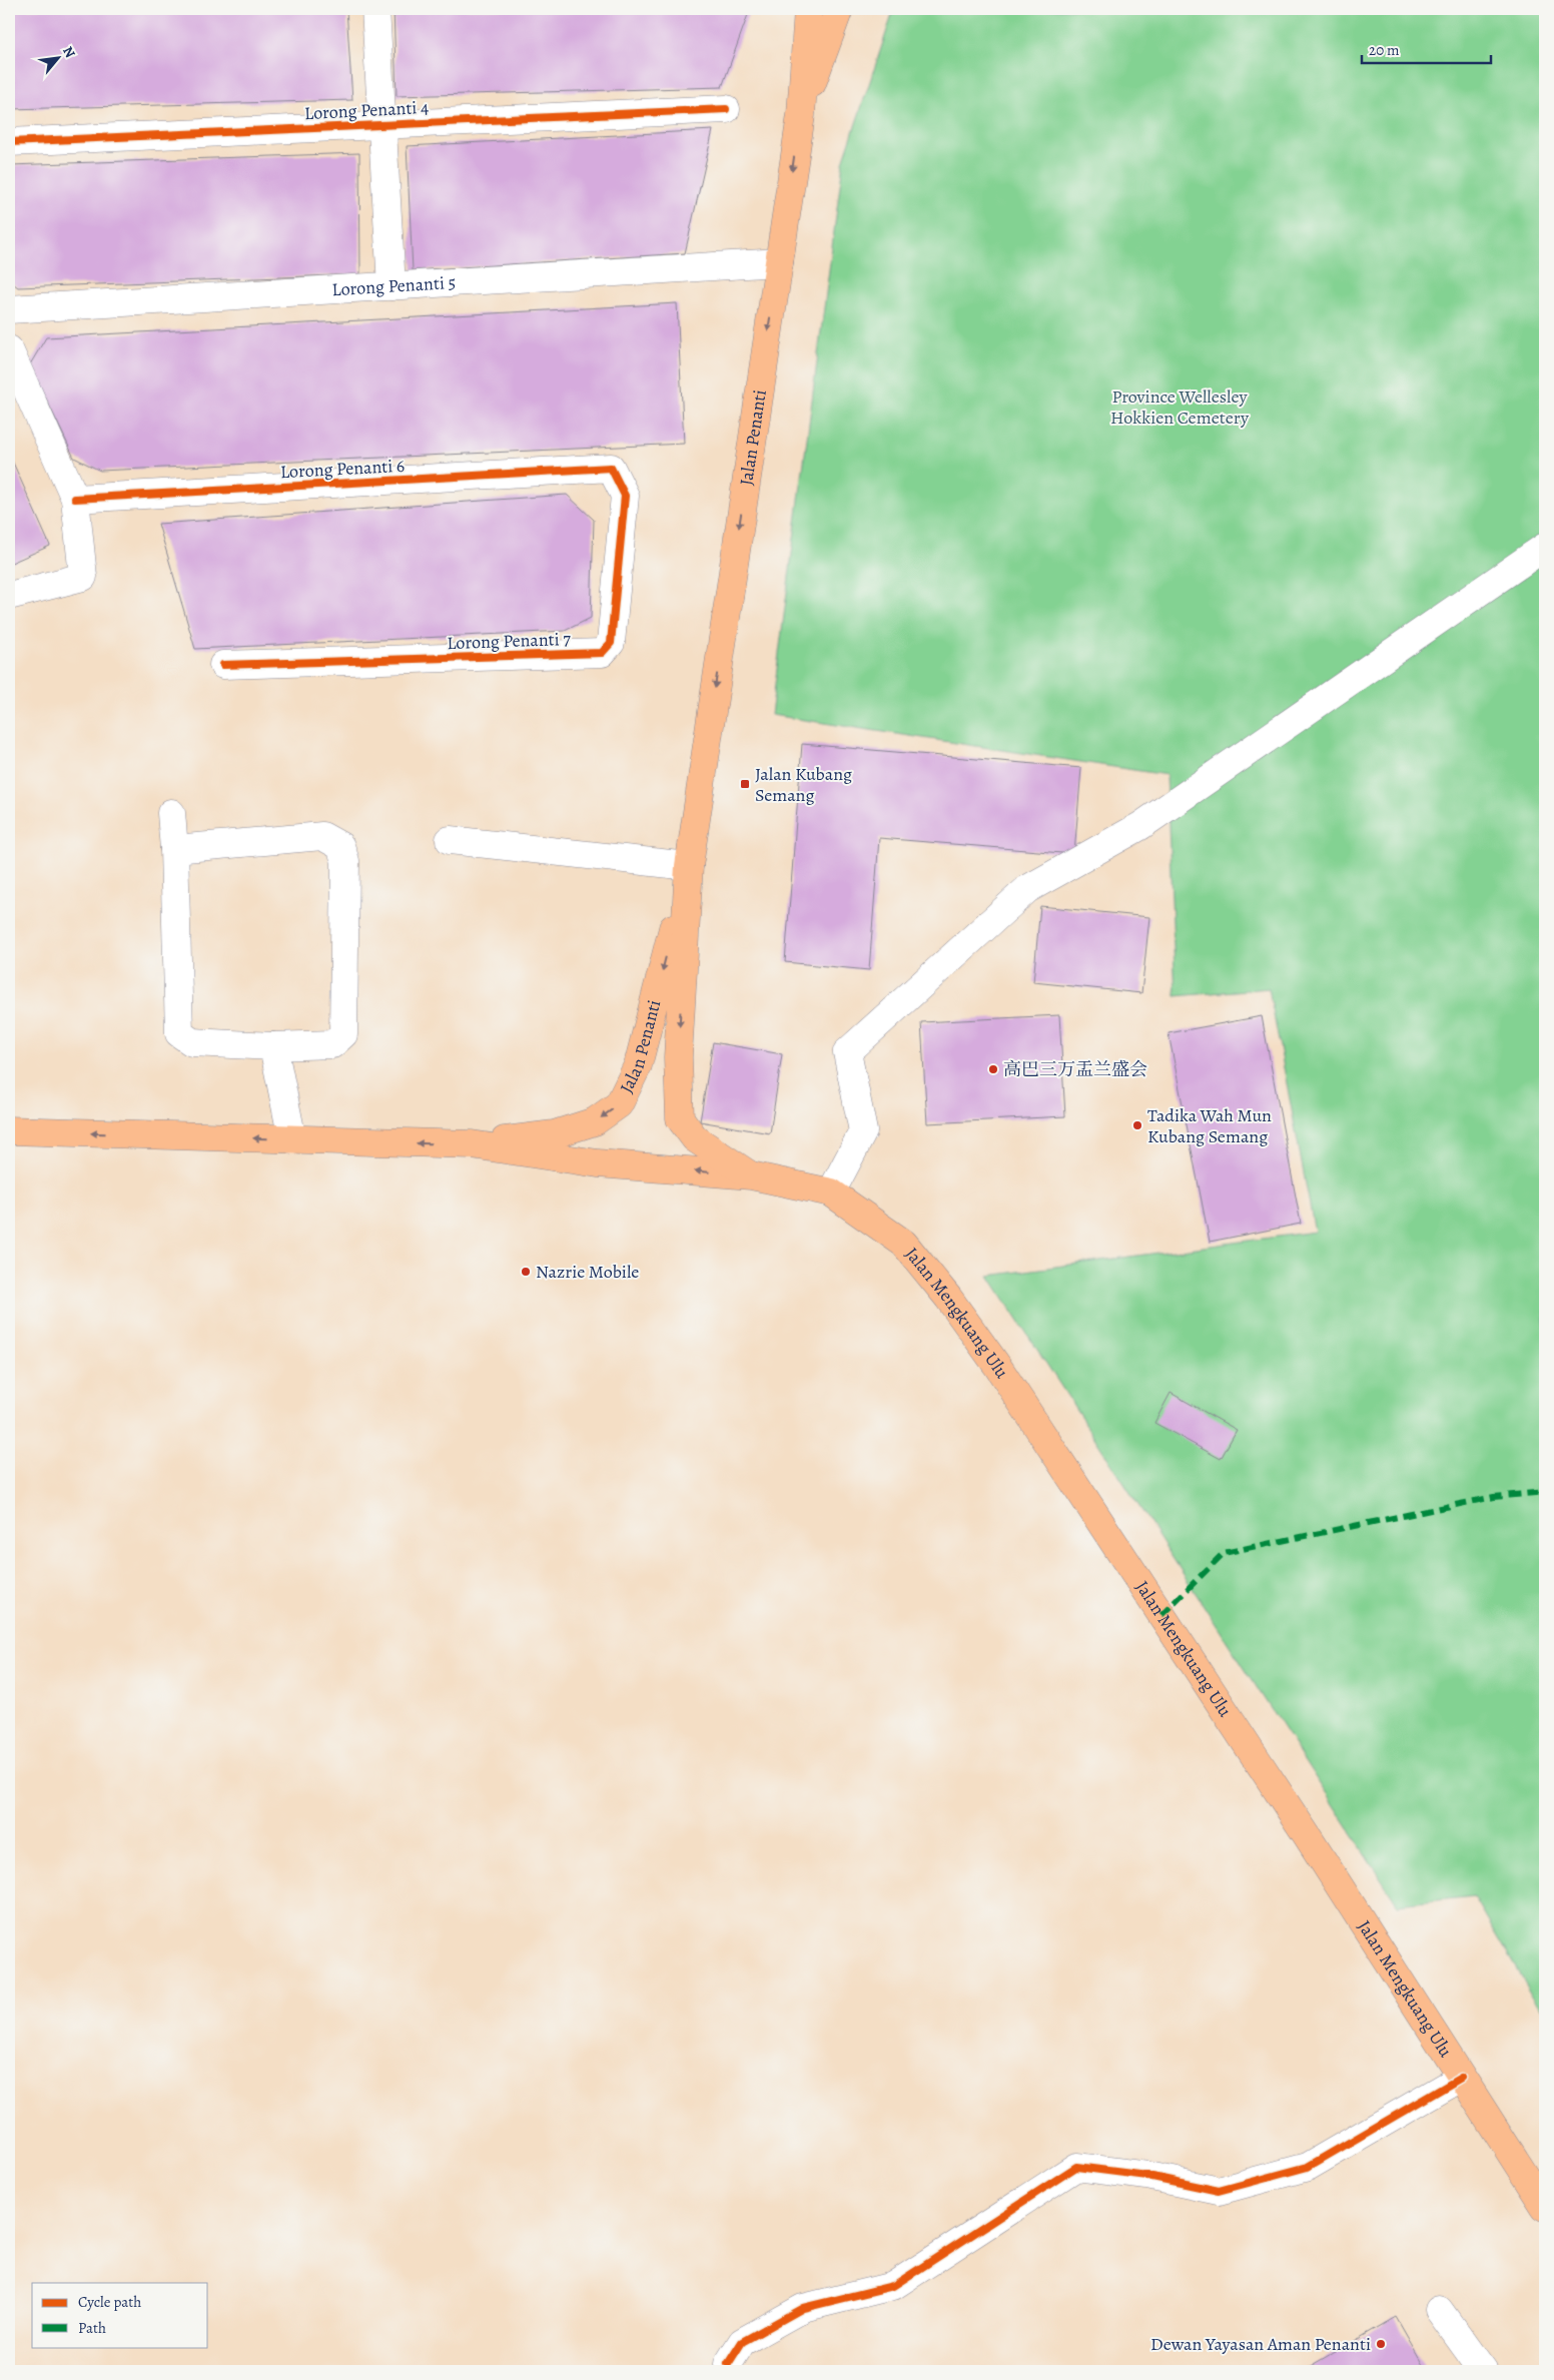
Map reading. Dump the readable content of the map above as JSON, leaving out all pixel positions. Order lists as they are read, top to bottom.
{
  "streets": {
    "main road": ["Jalan Penanti", "Jalan Mengkuang Ulu"],
    "street": [
      "Lorong Penanti 4",
      "Lorong Penanti 5",
      "Lorong Penanti 6",
      "Lorong Penanti 7"
    ]
  },
  "crossings": [
    ["Lorong Penanti 5", "Jalan Penanti"],
    ["Jalan Penanti", "Jalan Mengkuang Ulu"],
    ["Lorong Penanti 6", "Lorong Penanti 7"]
  ],
  "one_way": ["Jalan Penanti"],
  "parks": ["Province Wellesley Hokkien Cemetery"],
  "places": {
    "transit": ["Jalan Kubang Semang"],
    "other": [
      "高巴三万盂兰盛会",
      "Tadika Wah Mun Kubang Semang",
      "Nazrie Mobile",
      "Dewan Yayasan Aman Penanti"
    ]
  },
  "legend": ["Cycle path", "Path"],
  "scale_bar": "20 m",
  "north": "top right"
}
